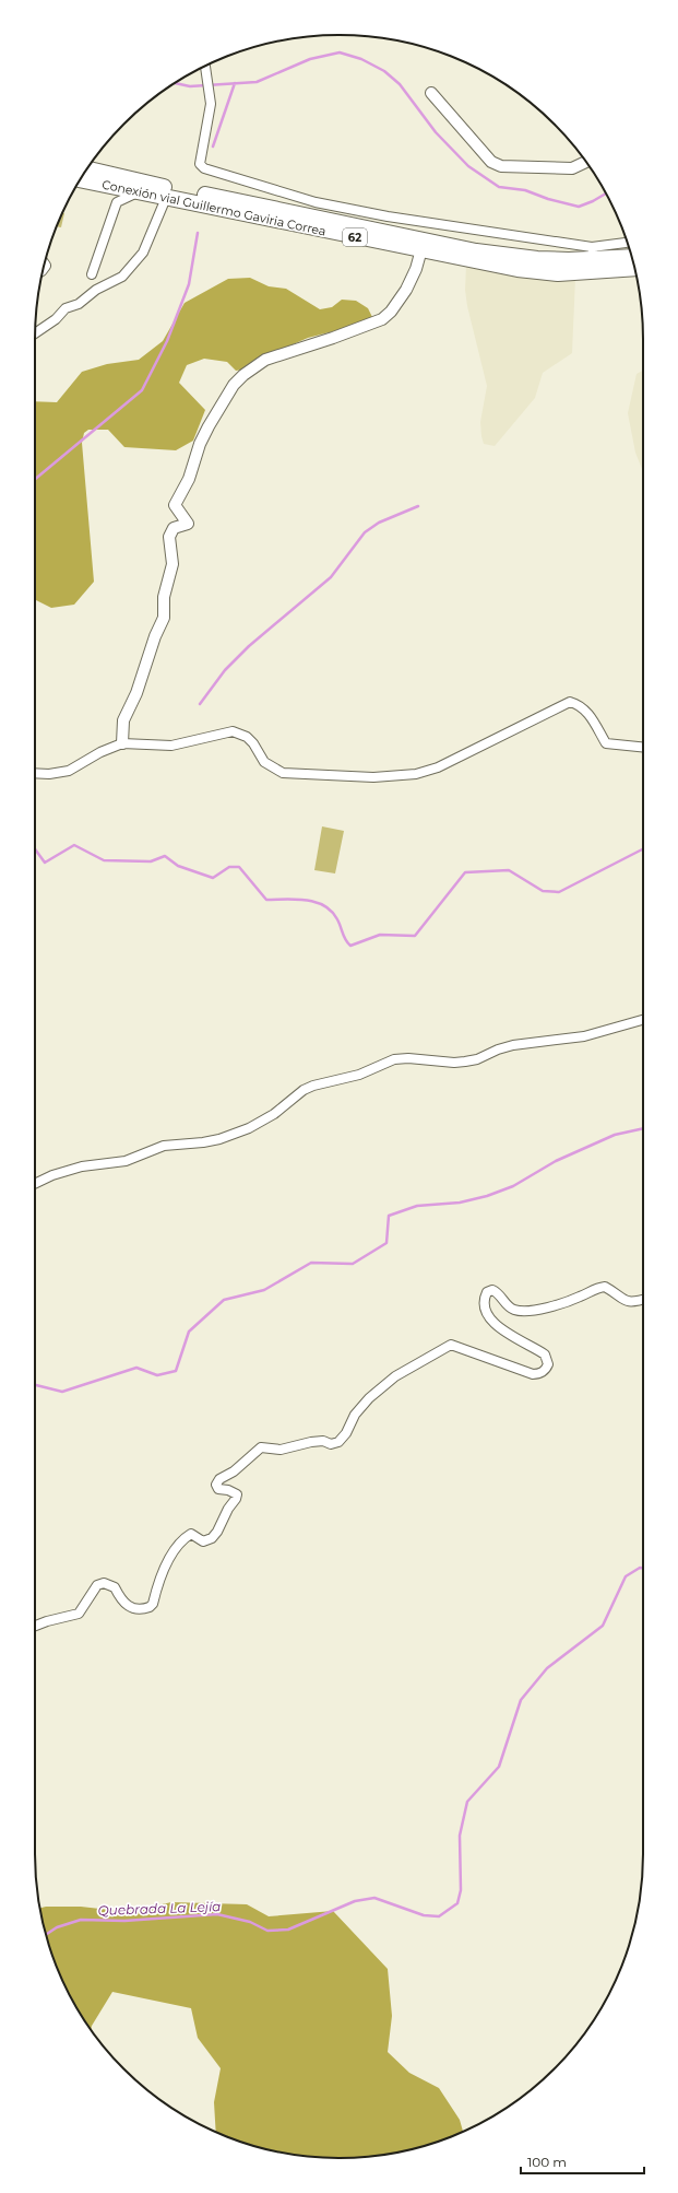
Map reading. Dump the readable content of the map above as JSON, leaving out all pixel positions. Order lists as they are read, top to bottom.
{
  "streets": {
    "highway": ["Conexión vial Guillermo Gaviria Correa", "62"]
  },
  "water": ["Quebrada La Lejía"],
  "scale_bar": "100 m"
}
